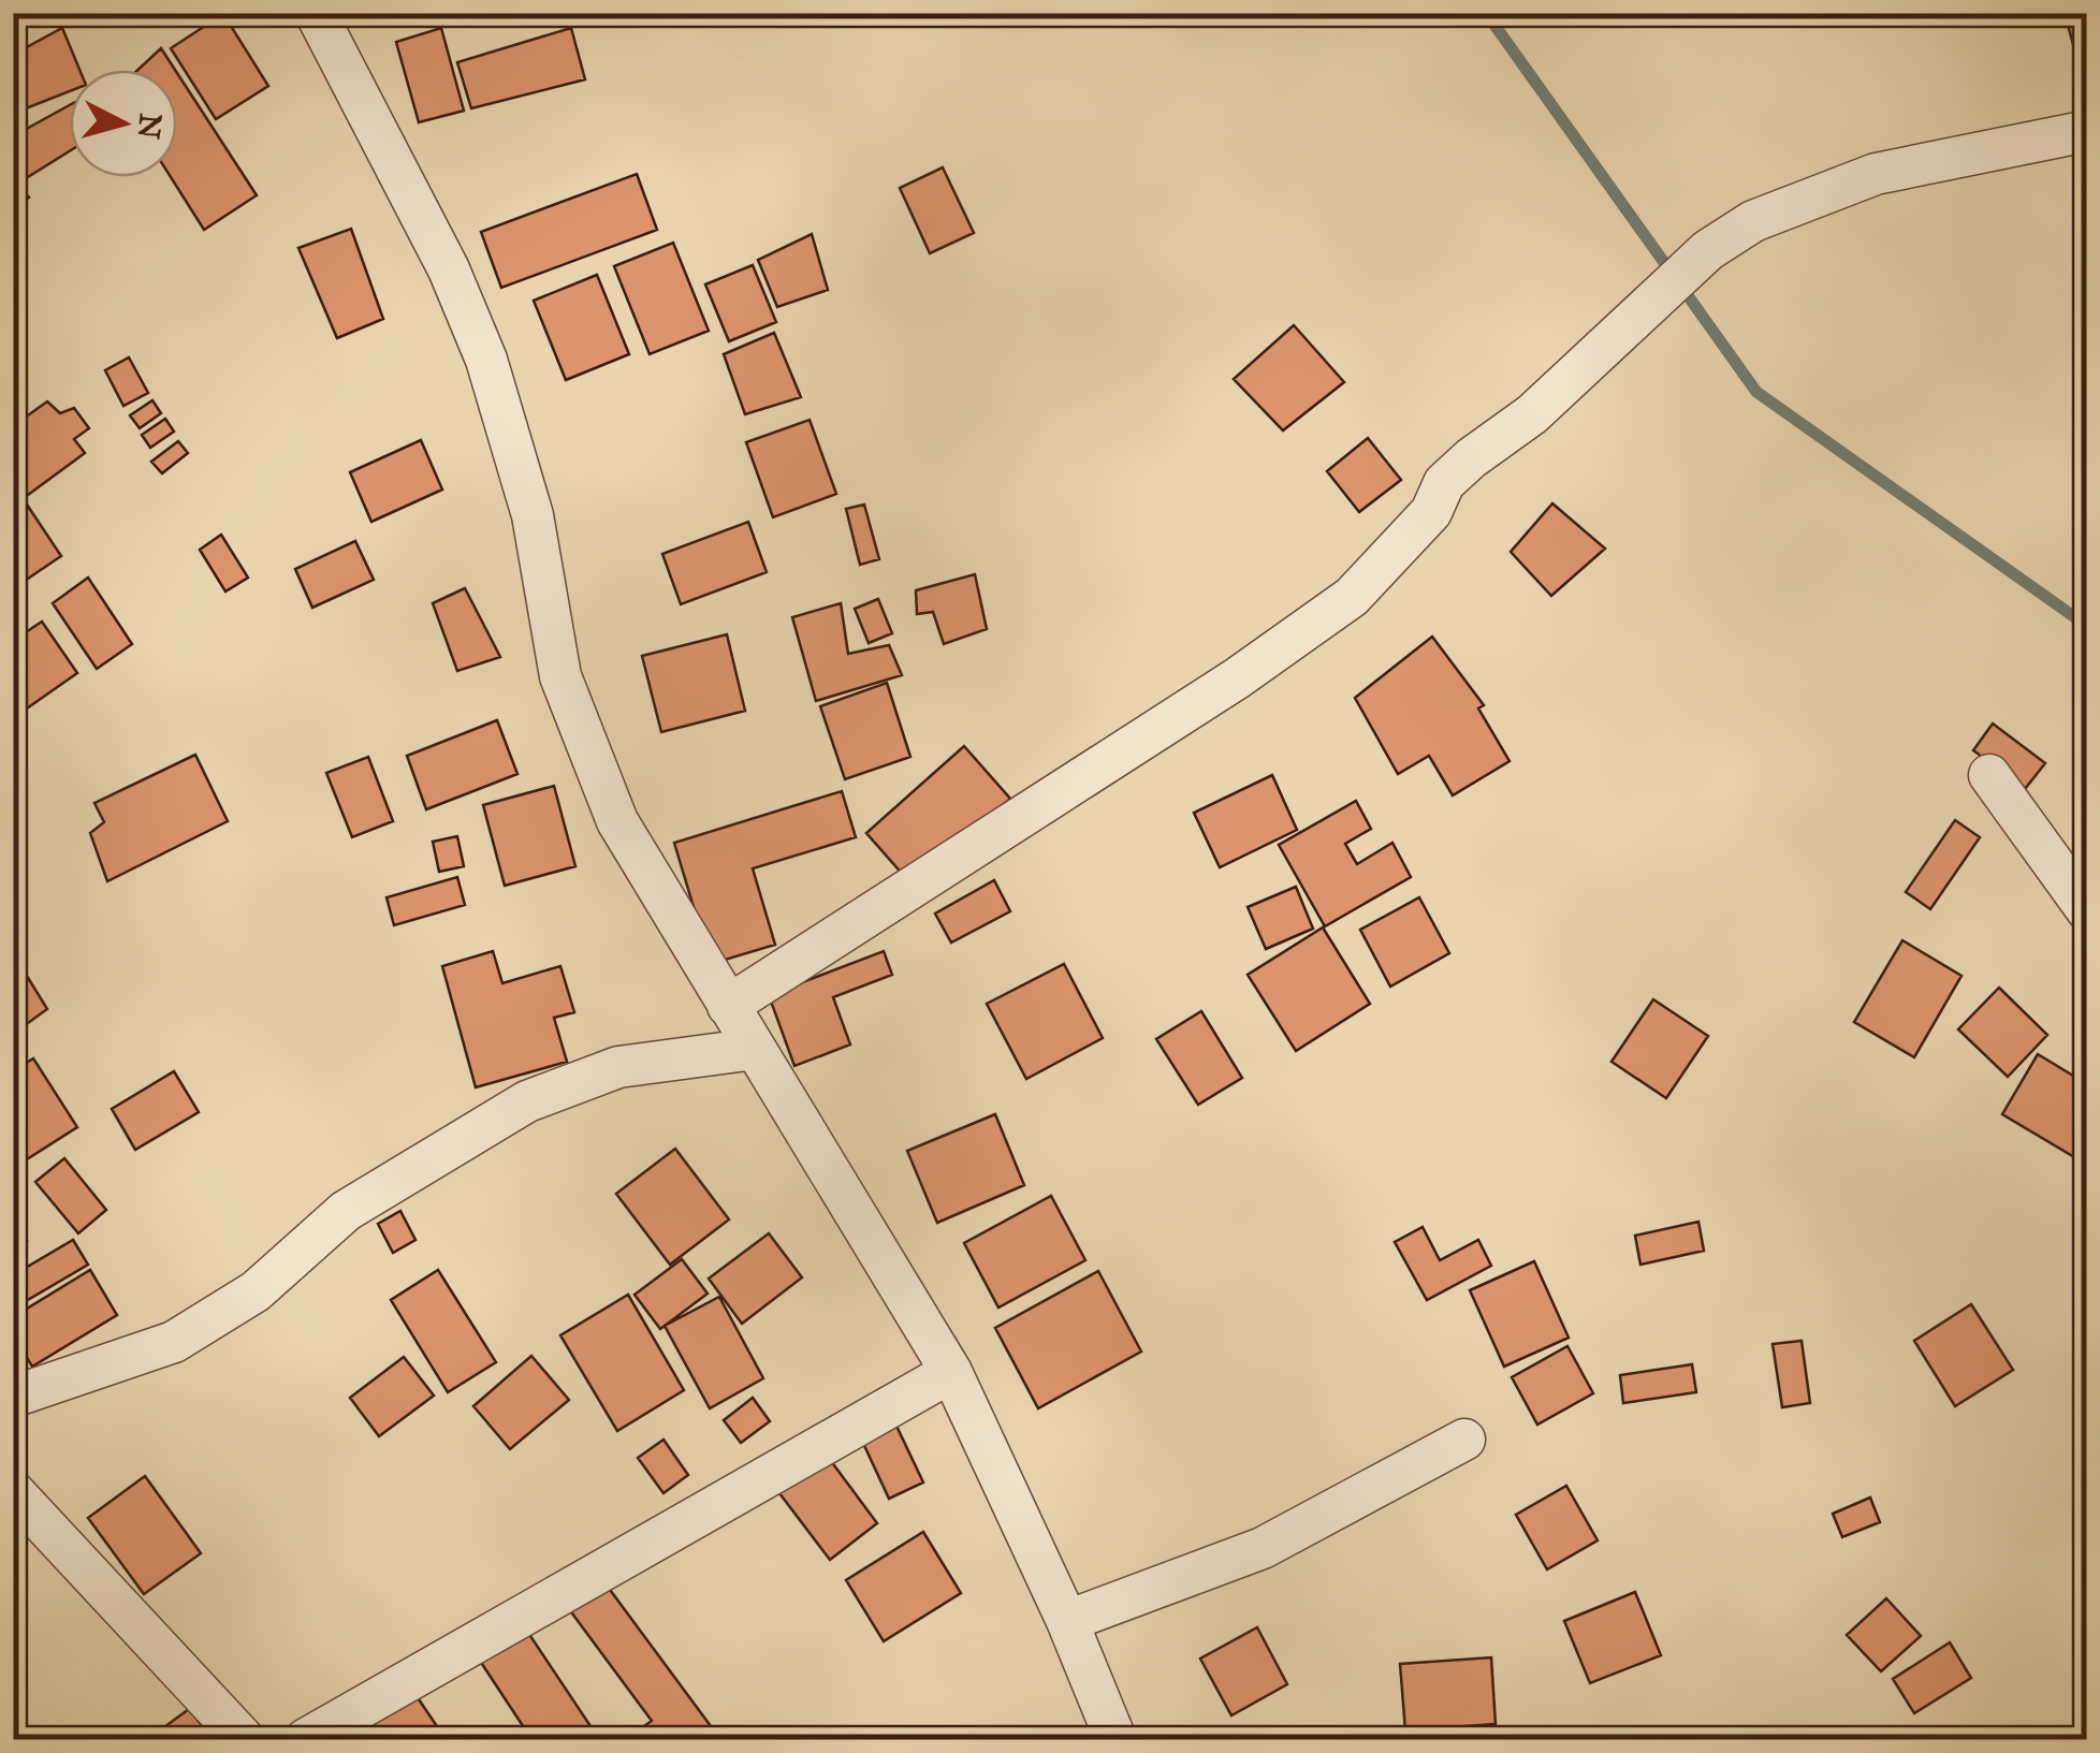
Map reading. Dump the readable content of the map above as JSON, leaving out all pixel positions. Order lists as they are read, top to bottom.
{
  "north": "right"
}
